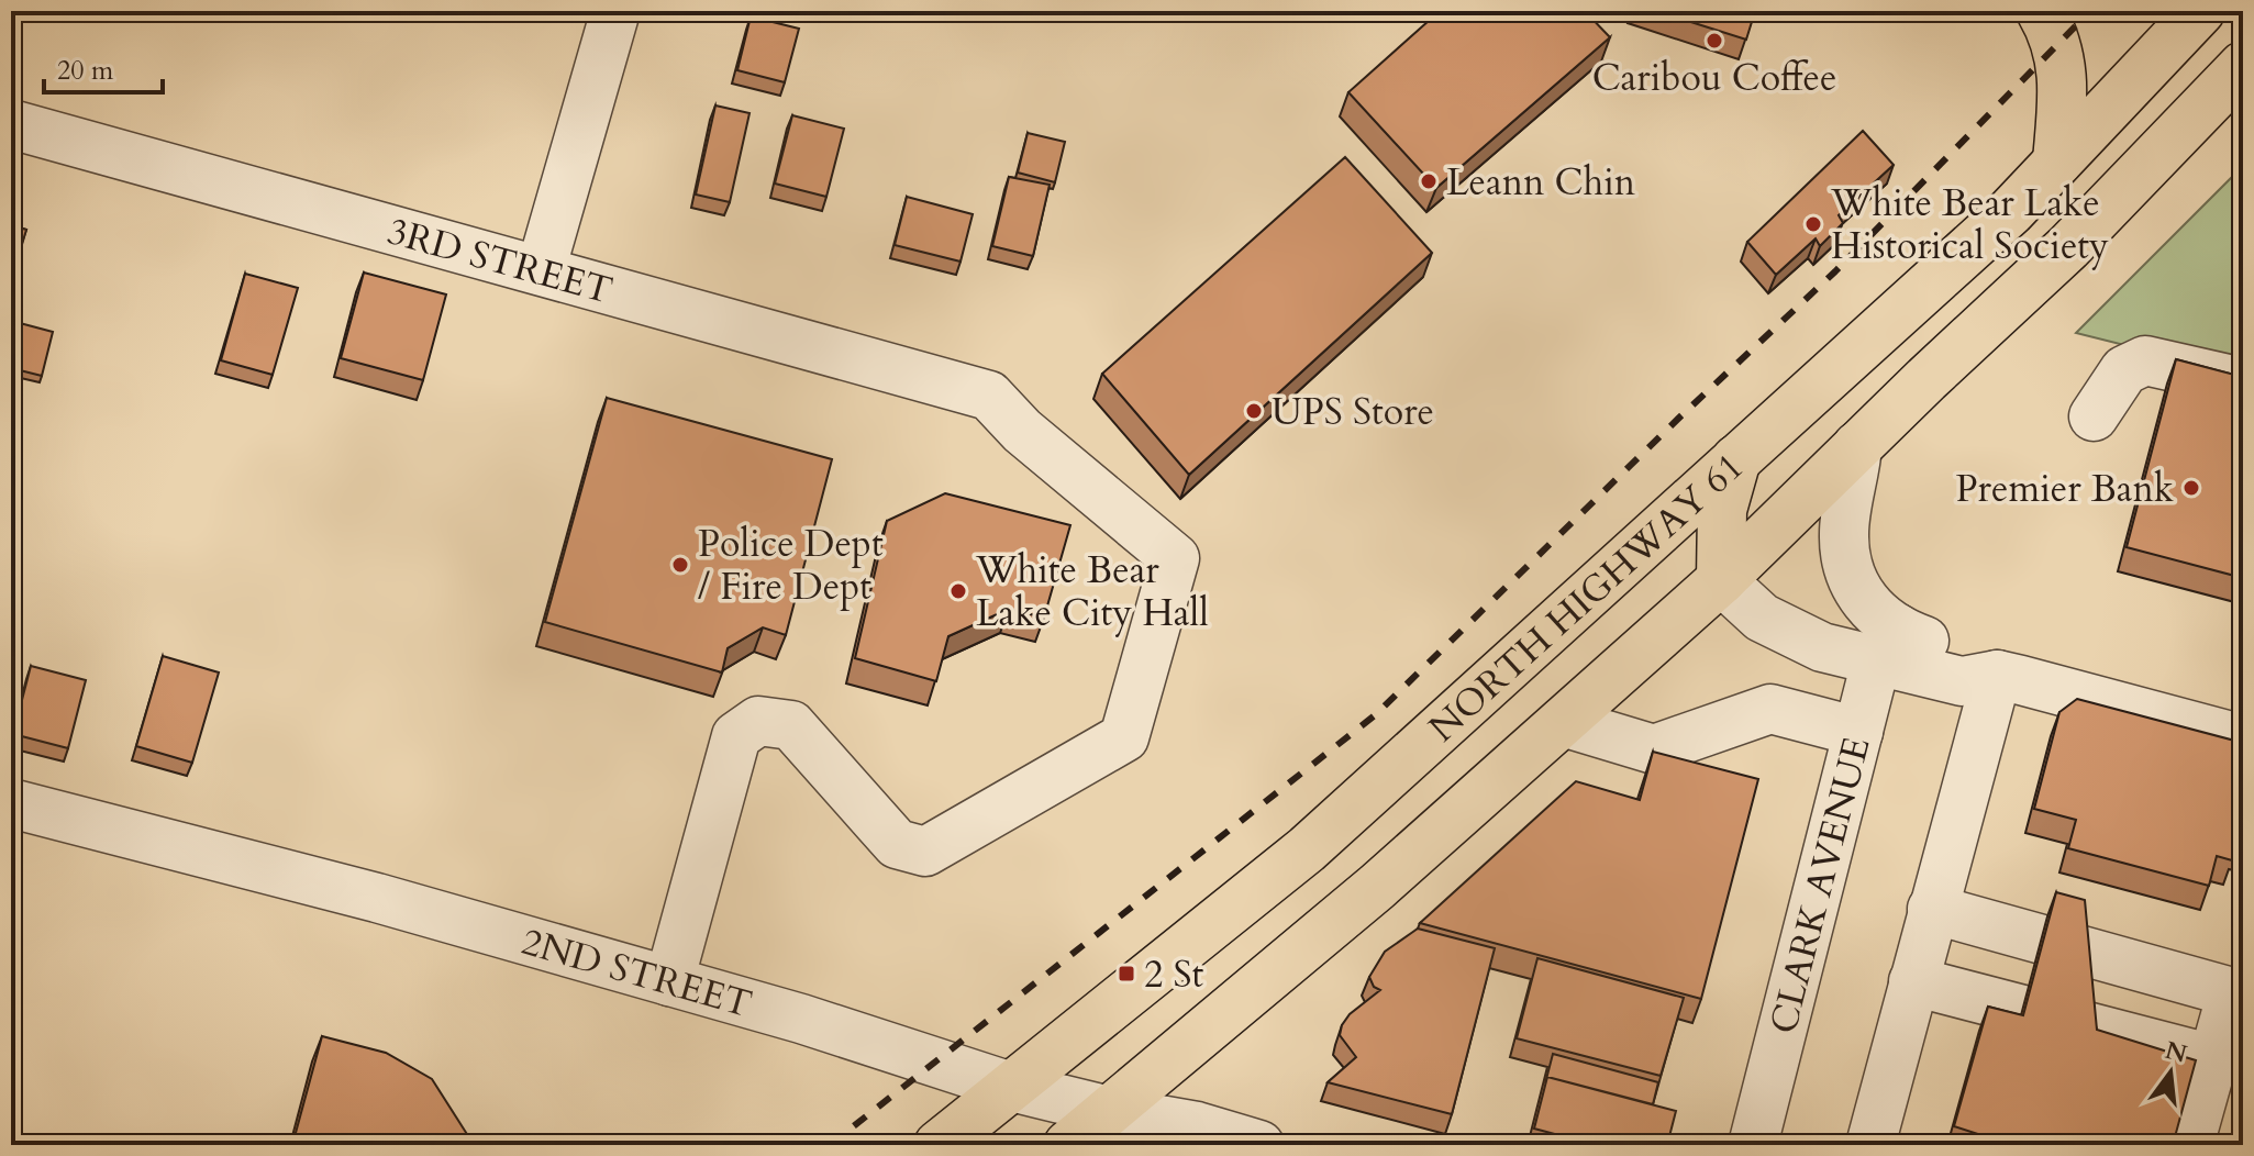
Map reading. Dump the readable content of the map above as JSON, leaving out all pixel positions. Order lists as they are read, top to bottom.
{
  "streets": {
    "main road": ["NORTH HIGHWAY 61"],
    "street": ["3RD STREET", "CLARK AVENUE", "2ND STREET"]
  },
  "crossings": [
    ["3RD STREET", "2ND STREET"],
    ["NORTH HIGHWAY 61", "2ND STREET"]
  ],
  "places": {
    "other": [
      "Caribou Coffee",
      "Leann Chin",
      "White Bear Lake Historical Society",
      "UPS Store",
      "Premier Bank",
      "Police Dept / Fire Dept",
      "White Bear Lake City Hall"
    ],
    "transit": ["2 St"]
  },
  "scale_bar": "20 m",
  "north": "top"
}
